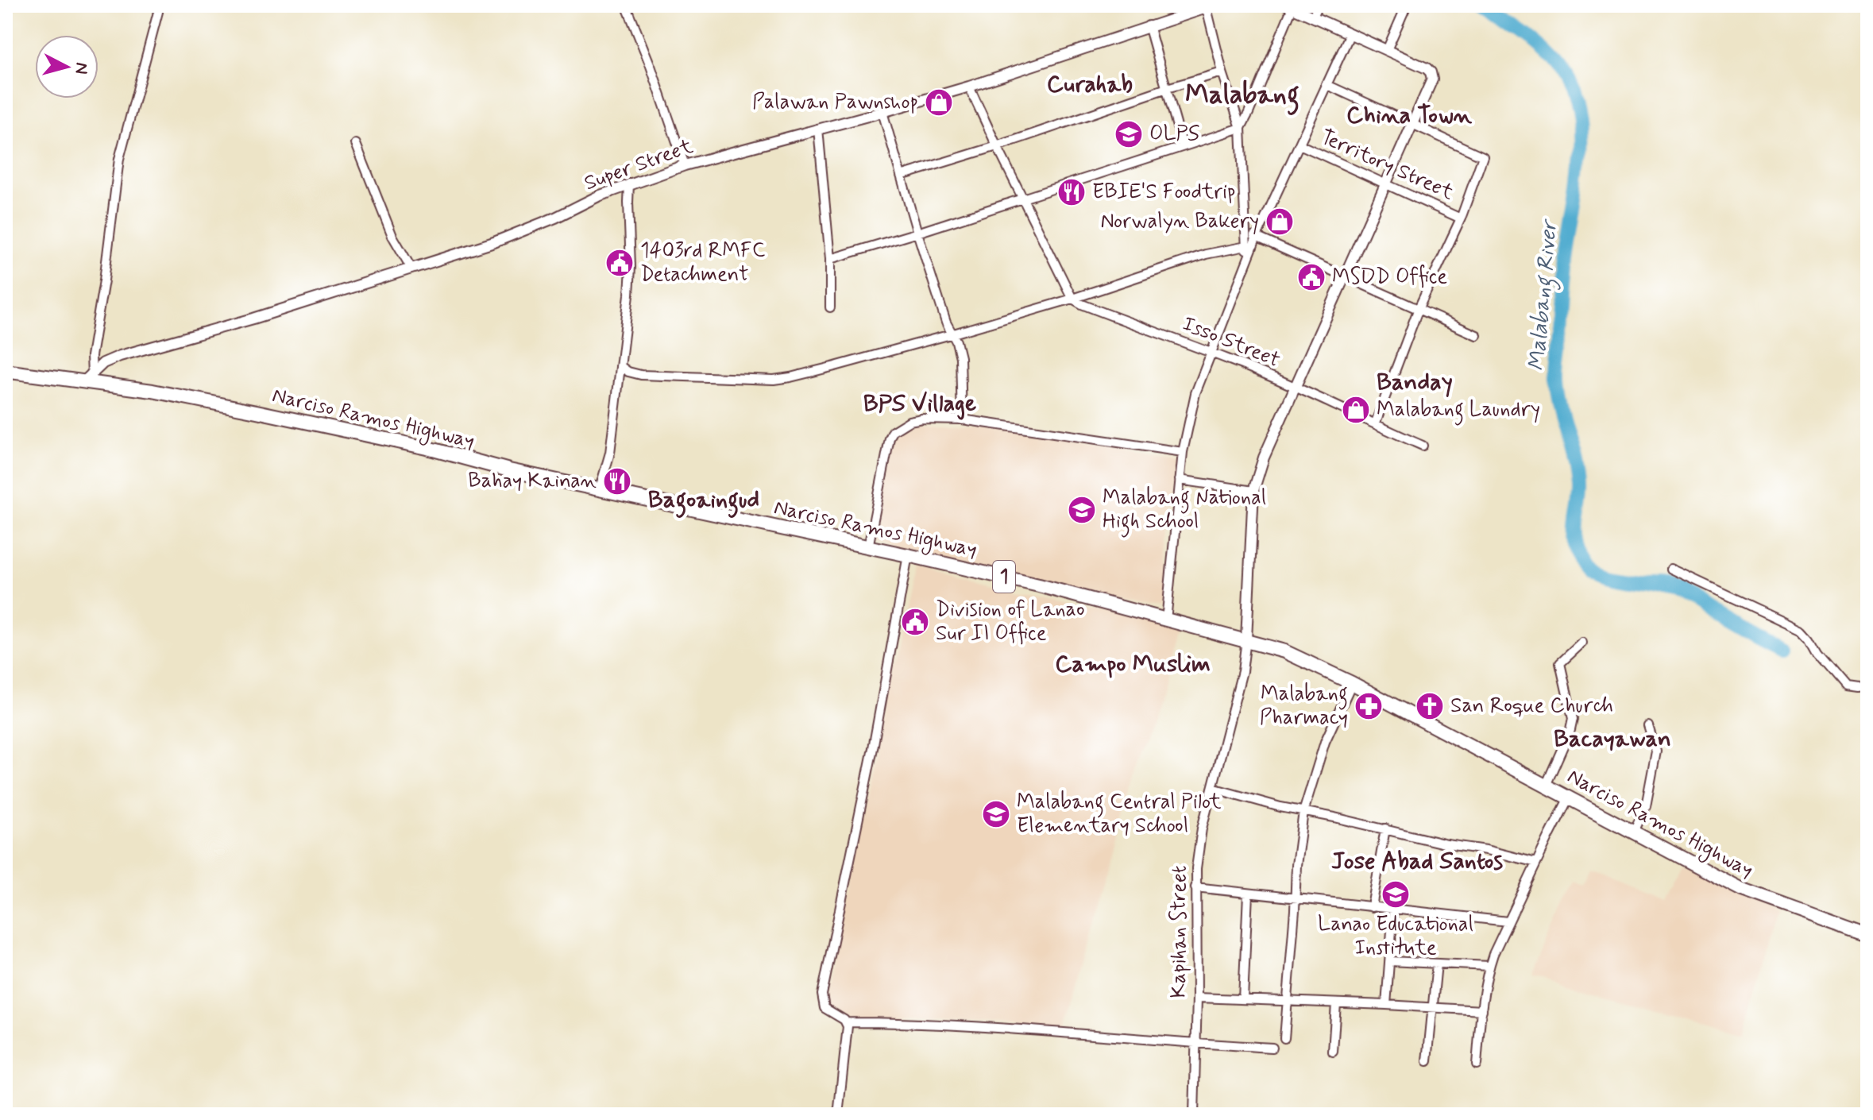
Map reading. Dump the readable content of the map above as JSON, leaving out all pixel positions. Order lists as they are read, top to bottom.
{
  "streets": {
    "highway": ["Narciso Ramos Highway", "1"],
    "street": [
      "Super Street",
      "Territory Street",
      "Isso Street",
      "Kapihan Street"
    ]
  },
  "crossings": [
    ["Super Street", "Narciso Ramos Highway"],
    ["Narciso Ramos Highway", "Kapihan Street"]
  ],
  "districts": [
    "Curahab",
    "Malabang",
    "China Town",
    "Banday",
    "BPS Village",
    "Bagoaingud",
    "Campo Muslim",
    "Bacayawan",
    "Jose Abad Santos"
  ],
  "water": ["Malabang River"],
  "places": {
    "shop": ["Palawan Pawnshop", "Norwalyn Bakery", "Malabang Laundry"],
    "school or university": [
      "OLPS",
      "Malabang National High School",
      "Malabang Central Pilot Elementary School",
      "Lanao Educational Institute"
    ],
    "restaurant": ["EBIE'S Foodtrip", "Bahay Kainan"],
    "public building": ["1403rd RMFC Detachment", "MSDD Office", "Division of Lanao Sur II Office"],
    "pharmacy": ["Malabang Pharmacy"],
    "church": ["San Roque Church"]
  },
  "north": "right"
}
